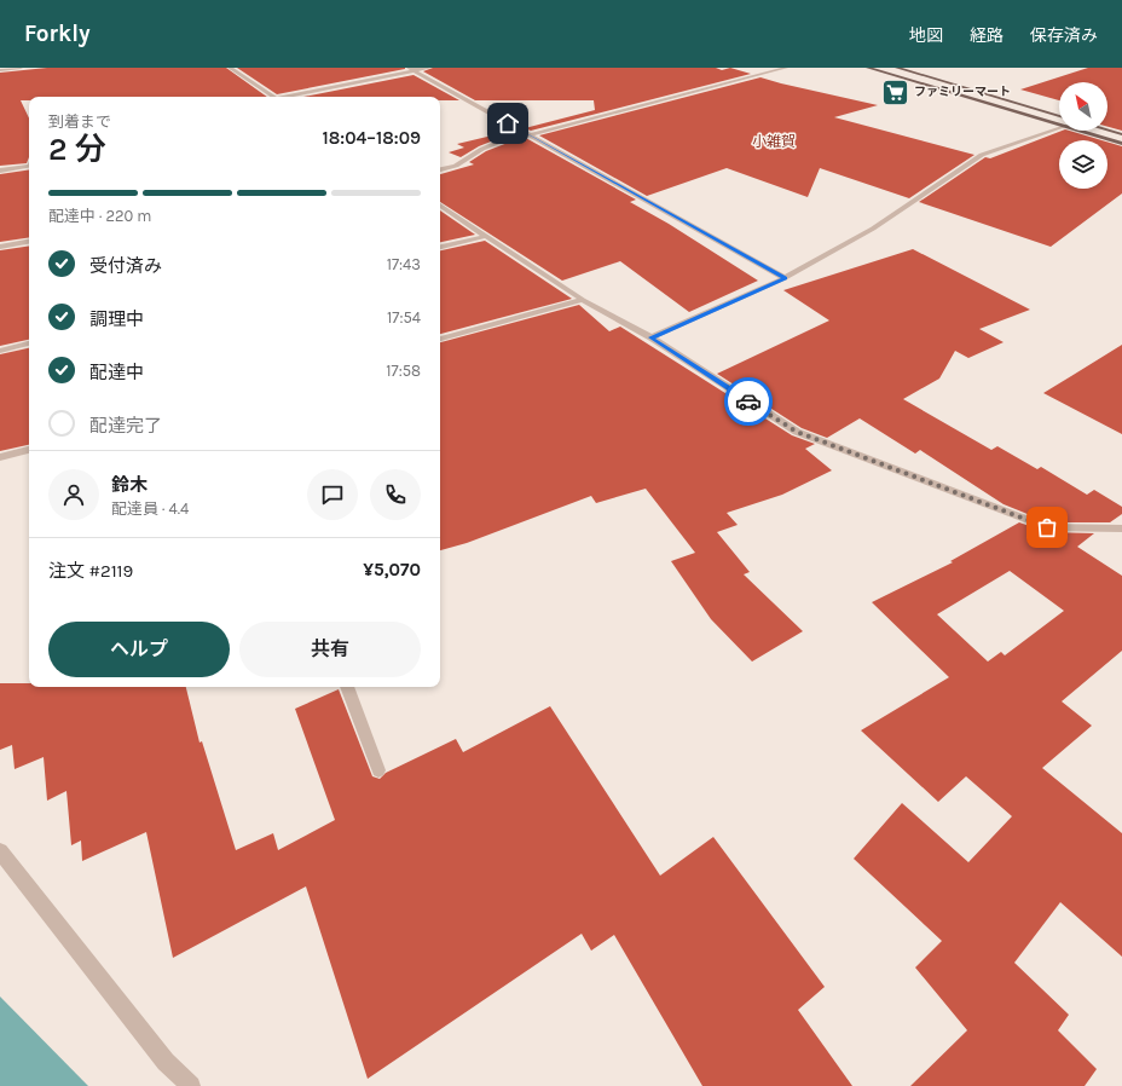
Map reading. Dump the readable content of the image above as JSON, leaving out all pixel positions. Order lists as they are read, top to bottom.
{
  "districts": ["小雑賀"],
  "places": {
    "supermarket": ["ファミリーマート"]
  },
  "north": "top left",
  "page": {
    "header": "Forkly",
    "nav": ["地図", "経路", "保存済み"],
    "heading": ["2 分", "到着まで", "18:04–18:09"],
    "panel": [
      "鈴木",
      "配達員 · 4.4",
      "注文 #2119",
      "¥5,070"
    ],
    "bar": "配達中 · 220 m",
    "list": [
      ["受付済み", "17:43"],
      ["調理中", "17:54"],
      ["配達中", "17:58"],
      "配達完了"
    ],
    "buttons": ["ヘルプ", "共有"]
  }
}
